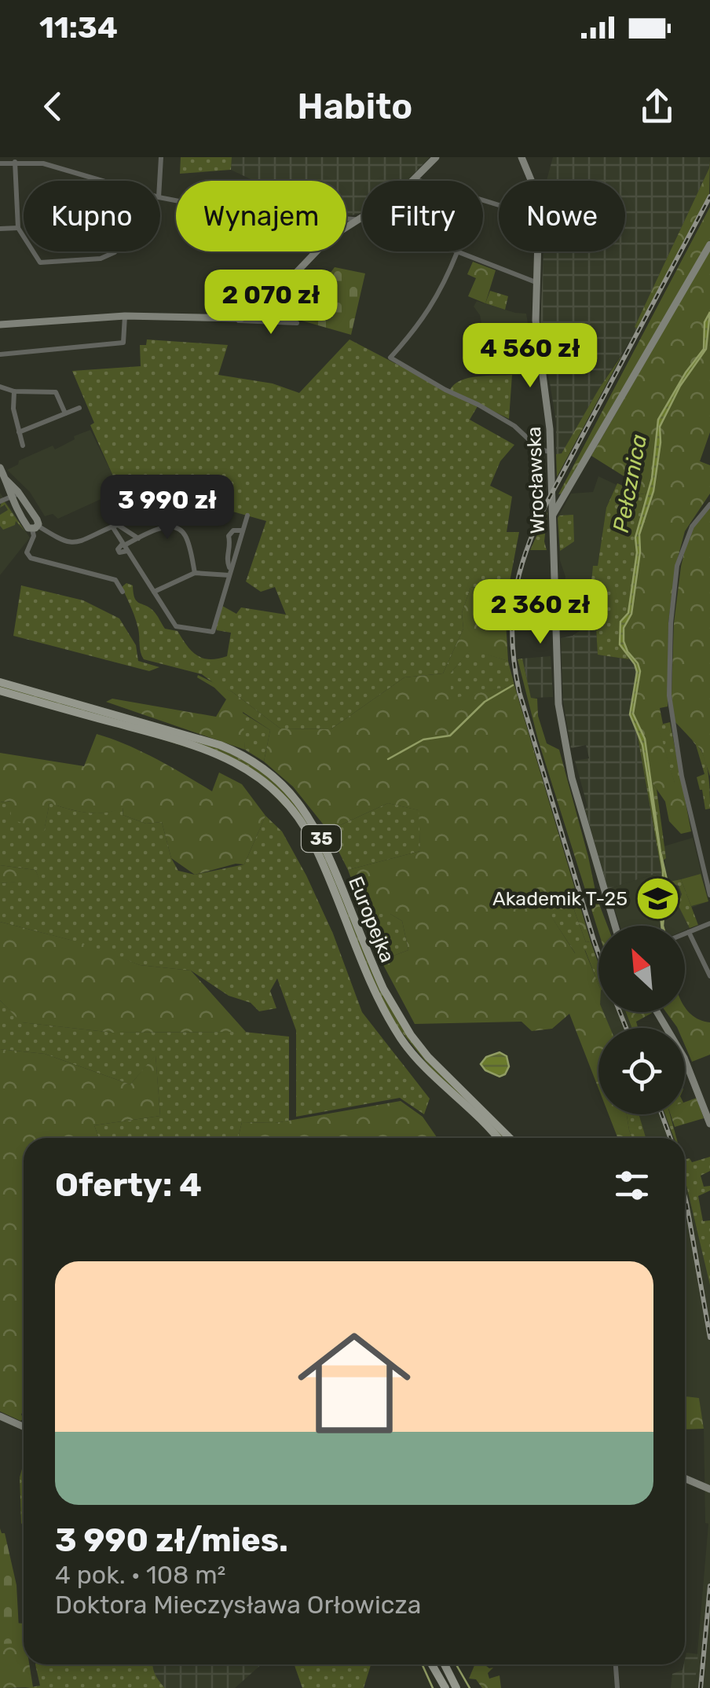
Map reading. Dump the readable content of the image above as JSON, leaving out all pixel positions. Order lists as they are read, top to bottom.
{
  "streets": {
    "main road": ["Wrocławska", "35", "Europejka"]
  },
  "water": ["Pełcznica"],
  "places": {
    "school or university": ["Akademik T-25"]
  },
  "north": "top left",
  "page": {
    "status": "11:34",
    "header": "Habito",
    "chip": [
      "Kupno",
      "Wynajem",
      "Filtry",
      "Nowe"
    ],
    "price": [
      "2 070 zł",
      "4 560 zł",
      "3 990 zł",
      "2 360 zł"
    ],
    "heading": "Oferty: 4",
    "list": [
      {
        "name": "3 990 zł/mies.",
        "note": "4 pok. · 108 m² · Doktora Mieczysława Orłowicza"
      }
    ]
  }
}
